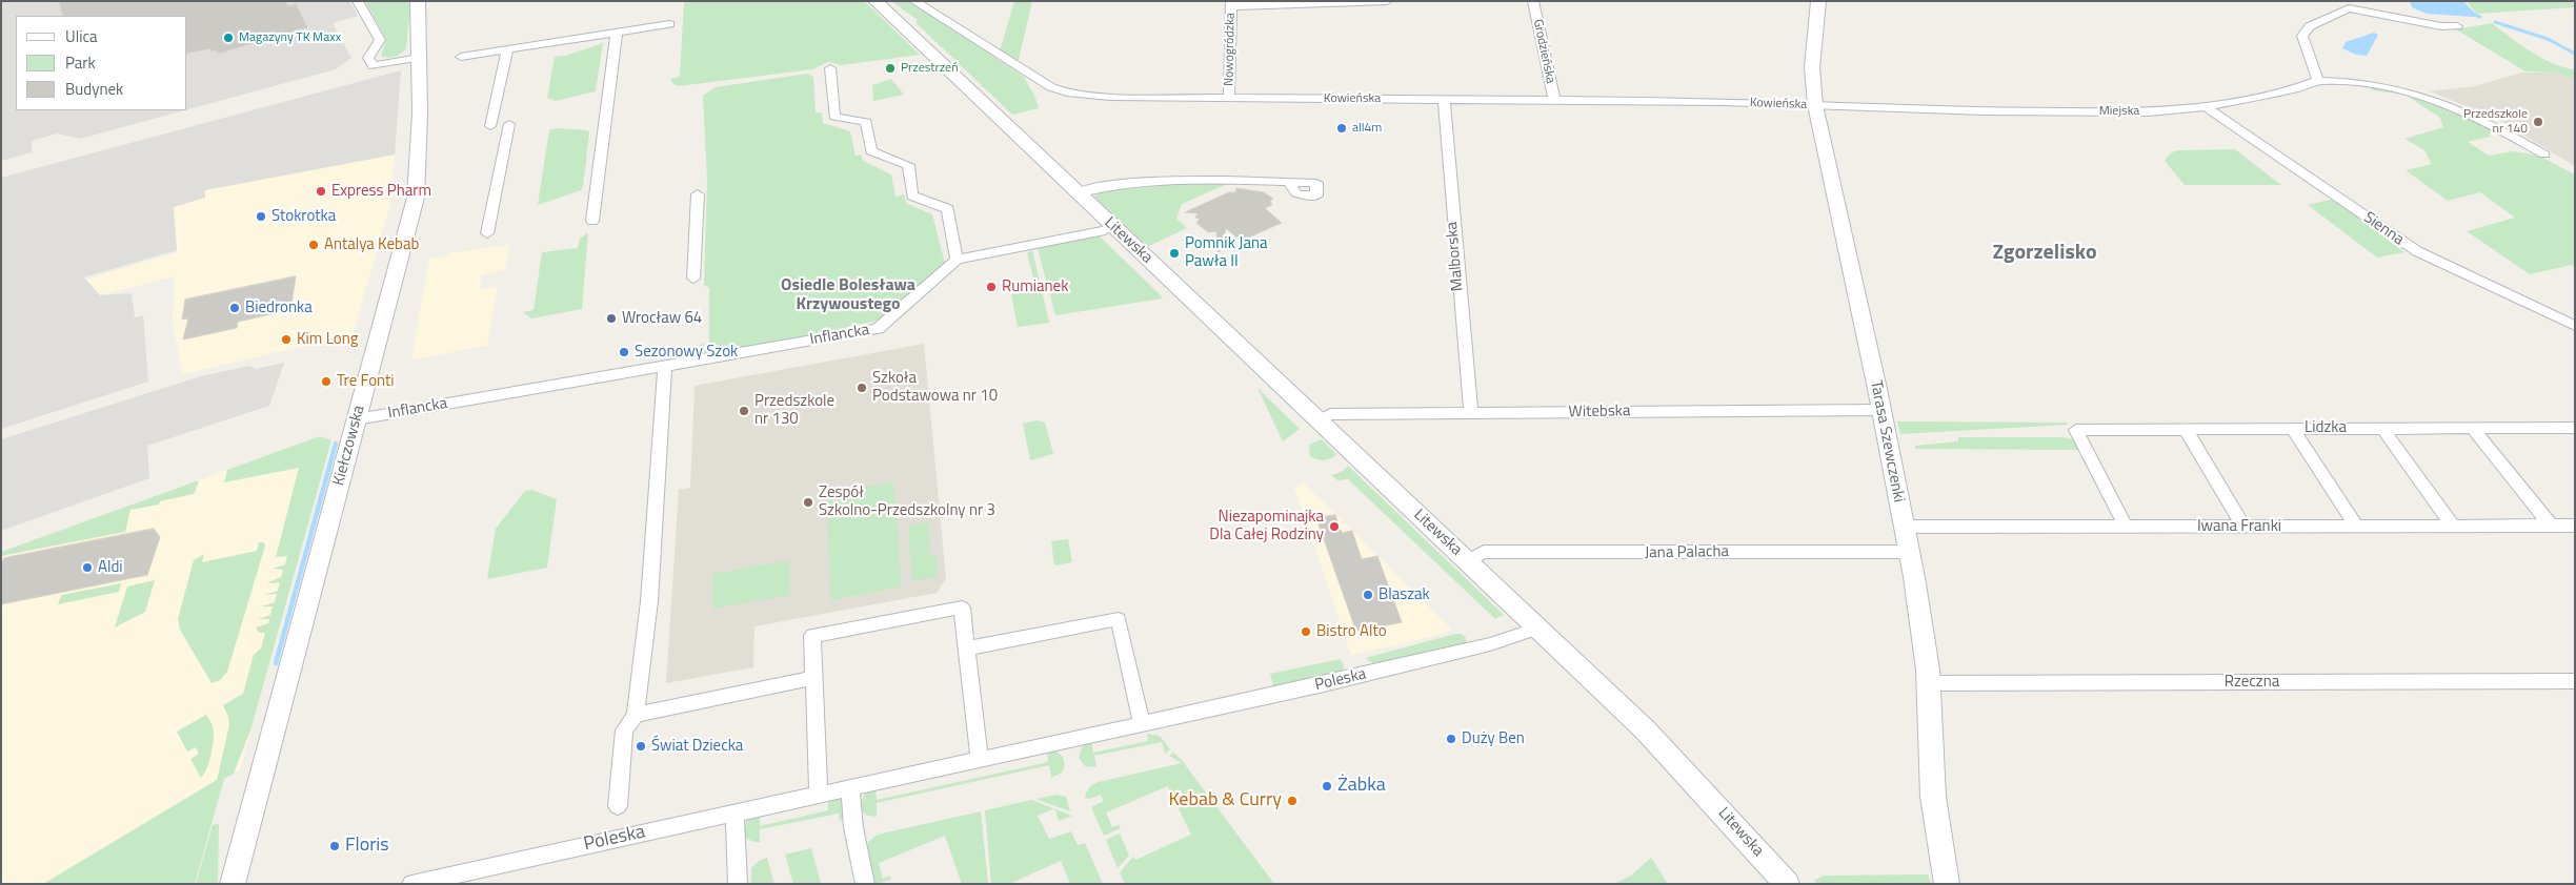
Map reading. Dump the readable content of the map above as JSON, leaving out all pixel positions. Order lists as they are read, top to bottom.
{
  "streets": {
    "street": [
      "Nowogródzka",
      "Grodzieńska",
      "Kowieńska",
      "Miejska",
      "Sienna",
      "Litewska",
      "Malborska",
      "Inflancka",
      "Witebska",
      "Lidzka",
      "Tarasa Szewczenki",
      "Kiełczowska",
      "Iwana Franki",
      "Jana Palacha",
      "Poleska",
      "Rzeczna"
    ]
  },
  "crossings": [
    ["Nowogródzka", "Kowieńska"],
    ["Grodzieńska", "Kowieńska"],
    ["Kowieńska", "Miejska"],
    ["Kowieńska", "Malborska"],
    ["Kowieńska", "Tarasa Szewczenki"],
    ["Miejska", "Sienna"],
    ["Miejska", "Tarasa Szewczenki"],
    ["Litewska", "Inflancka"],
    ["Litewska", "Witebska"],
    ["Litewska", "Jana Palacha"],
    ["Litewska", "Poleska"],
    ["Malborska", "Witebska"],
    ["Inflancka", "Kiełczowska"],
    ["Inflancka", "Poleska"],
    ["Witebska", "Tarasa Szewczenki"],
    ["Lidzka", "Iwana Franki"],
    ["Tarasa Szewczenki", "Iwana Franki"],
    ["Tarasa Szewczenki", "Jana Palacha"],
    ["Tarasa Szewczenki", "Rzeczna"]
  ],
  "districts": ["Zgorzelisko", "Osiedle Bolesława Krzywoustego"],
  "places": [
    "Magazyny TK Maxx",
    "Przestrzeń",
    "Przedszkole nr 140",
    "all4m",
    "Express Pharm",
    "Stokrotka",
    "Antalya Kebab",
    "Pomnik Jana Pawła II",
    "Rumianek",
    "Biedronka",
    "Wrocław 64",
    "Kim Long",
    "Sezonowy Szok",
    "Tre Fonti",
    "Szkoła Podstawowa nr 10",
    "Przedszkole nr 130",
    "Zespół Szkolno-Przedszkolny nr 3",
    "Niezapominajka Dla Całej Rodziny",
    "Aldi",
    "Blaszak",
    "Bistro Alto",
    "Duży Ben",
    "Świat Dziecka",
    "Żabka",
    "Kebab & Curry",
    "Floris"
  ],
  "legend": ["Ulica", "Park", "Budynek"]
}
